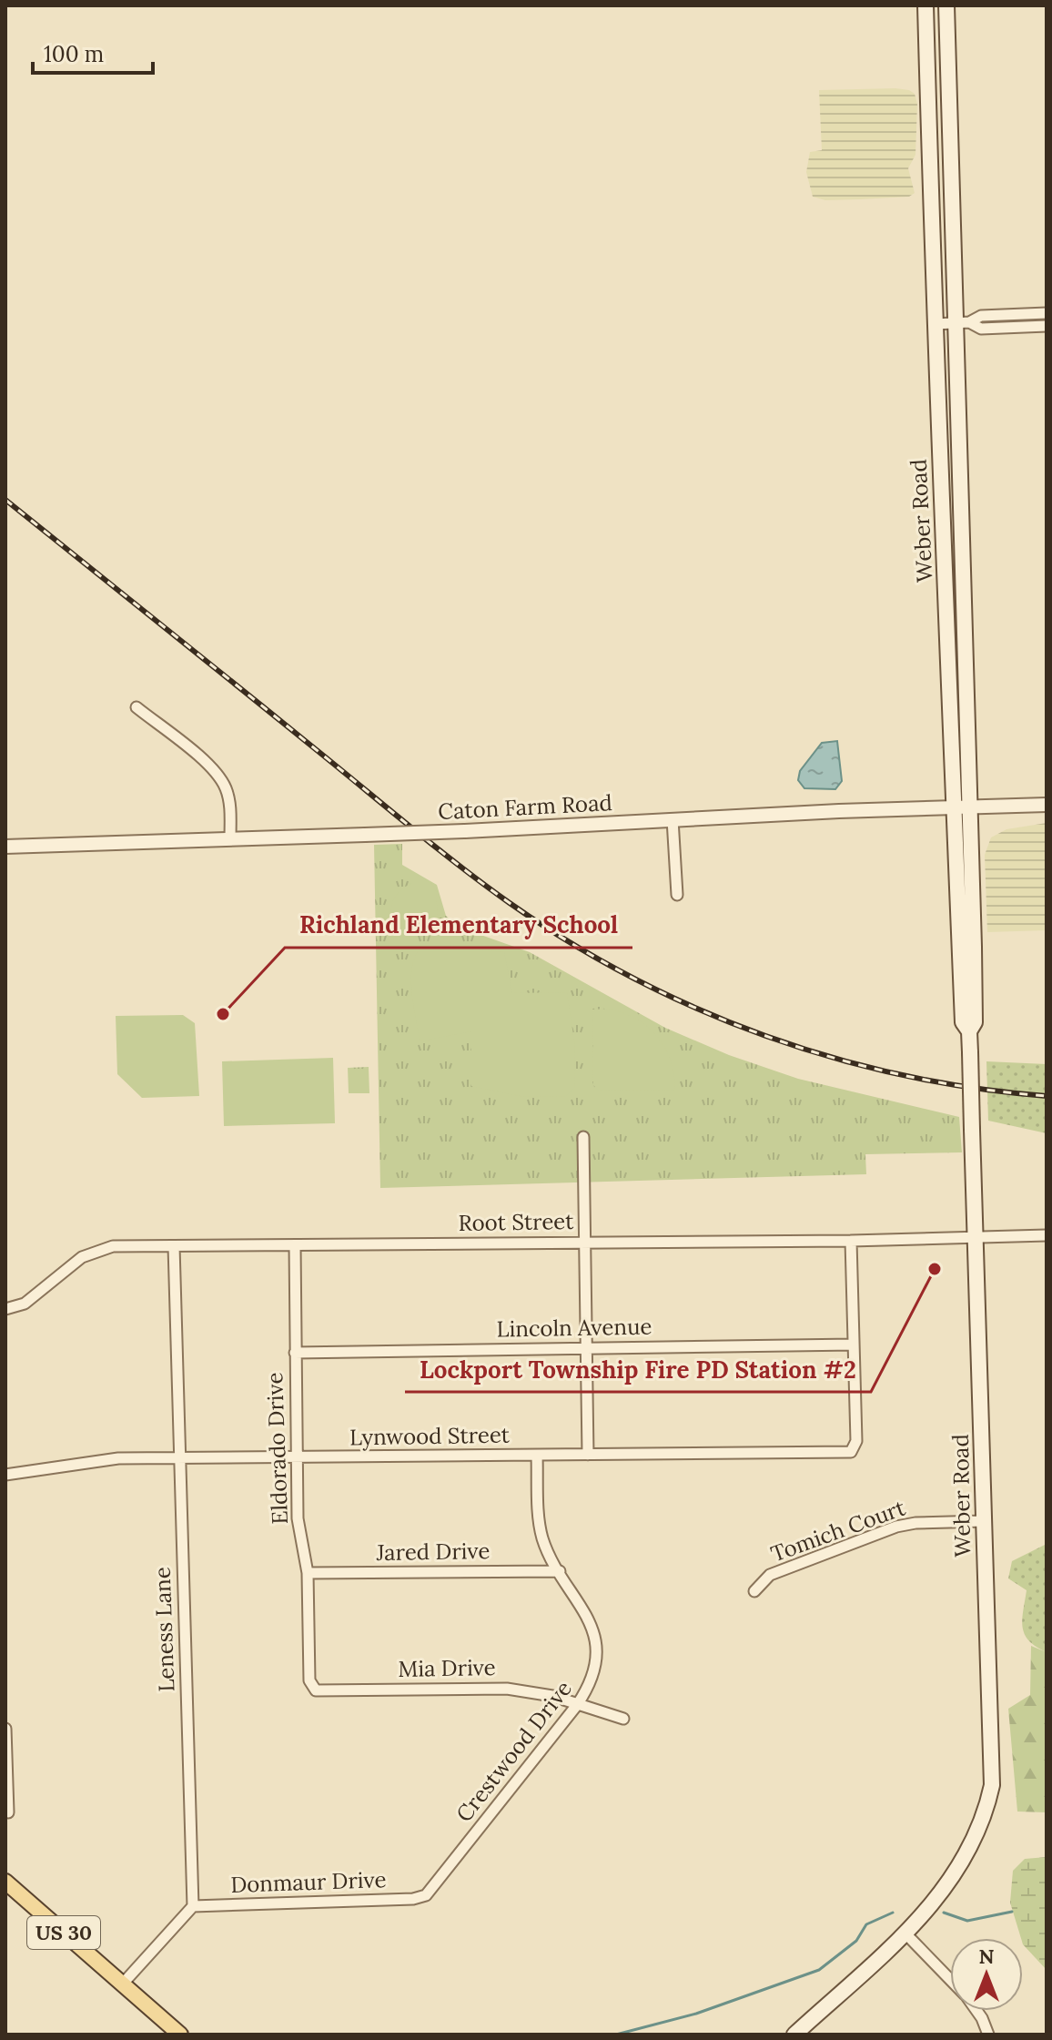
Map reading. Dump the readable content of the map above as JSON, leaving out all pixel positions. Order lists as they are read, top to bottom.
{
  "streets": {
    "main road": ["Weber Road", "US 30"],
    "street": [
      "Caton Farm Road",
      "Root Street",
      "Lincoln Avenue",
      "Lynwood Street",
      "Eldorado Drive",
      "Tomich Court",
      "Jared Drive",
      "Leness Lane",
      "Mia Drive",
      "Crestwood Drive",
      "Donmaur Drive"
    ]
  },
  "crossings": [
    ["Weber Road", "Caton Farm Road"],
    ["Weber Road", "Root Street"],
    ["Weber Road", "Tomich Court"],
    ["Root Street", "Eldorado Drive"],
    ["Root Street", "Leness Lane"],
    ["Lincoln Avenue", "Lynwood Street"],
    ["Lincoln Avenue", "Eldorado Drive"],
    ["Lynwood Street", "Eldorado Drive"],
    ["Lynwood Street", "Leness Lane"],
    ["Lynwood Street", "Crestwood Drive"],
    ["Eldorado Drive", "Jared Drive"],
    ["Eldorado Drive", "Mia Drive"],
    ["Jared Drive", "Crestwood Drive"],
    ["Leness Lane", "Donmaur Drive"],
    ["Mia Drive", "Crestwood Drive"],
    ["Crestwood Drive", "Donmaur Drive"]
  ],
  "places": ["Richland Elementary School", "Lockport Township Fire PD Station #2"],
  "scale_bar": "100 m",
  "north": "top"
}
